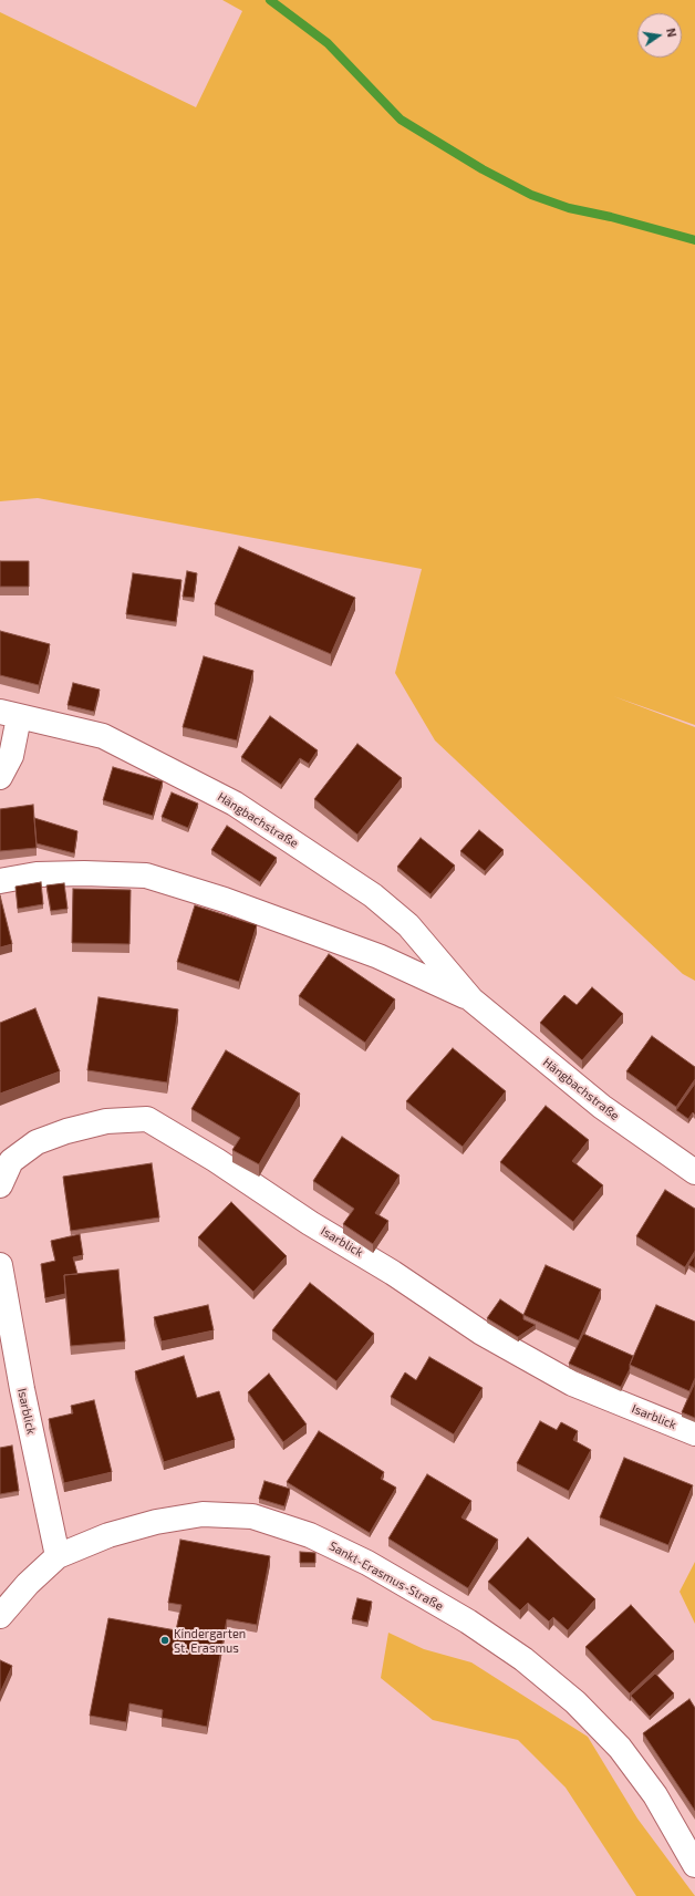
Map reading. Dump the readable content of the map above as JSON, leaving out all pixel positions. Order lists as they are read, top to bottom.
{
  "streets": {
    "street": ["Hängbachstraße", "Isarblick", "Sankt-Erasmus-Straße"]
  },
  "crossings": [
    ["Isarblick", "Sankt-Erasmus-Straße"]
  ],
  "places": ["Kindergarten St. Erasmus"],
  "north": "right"
}
